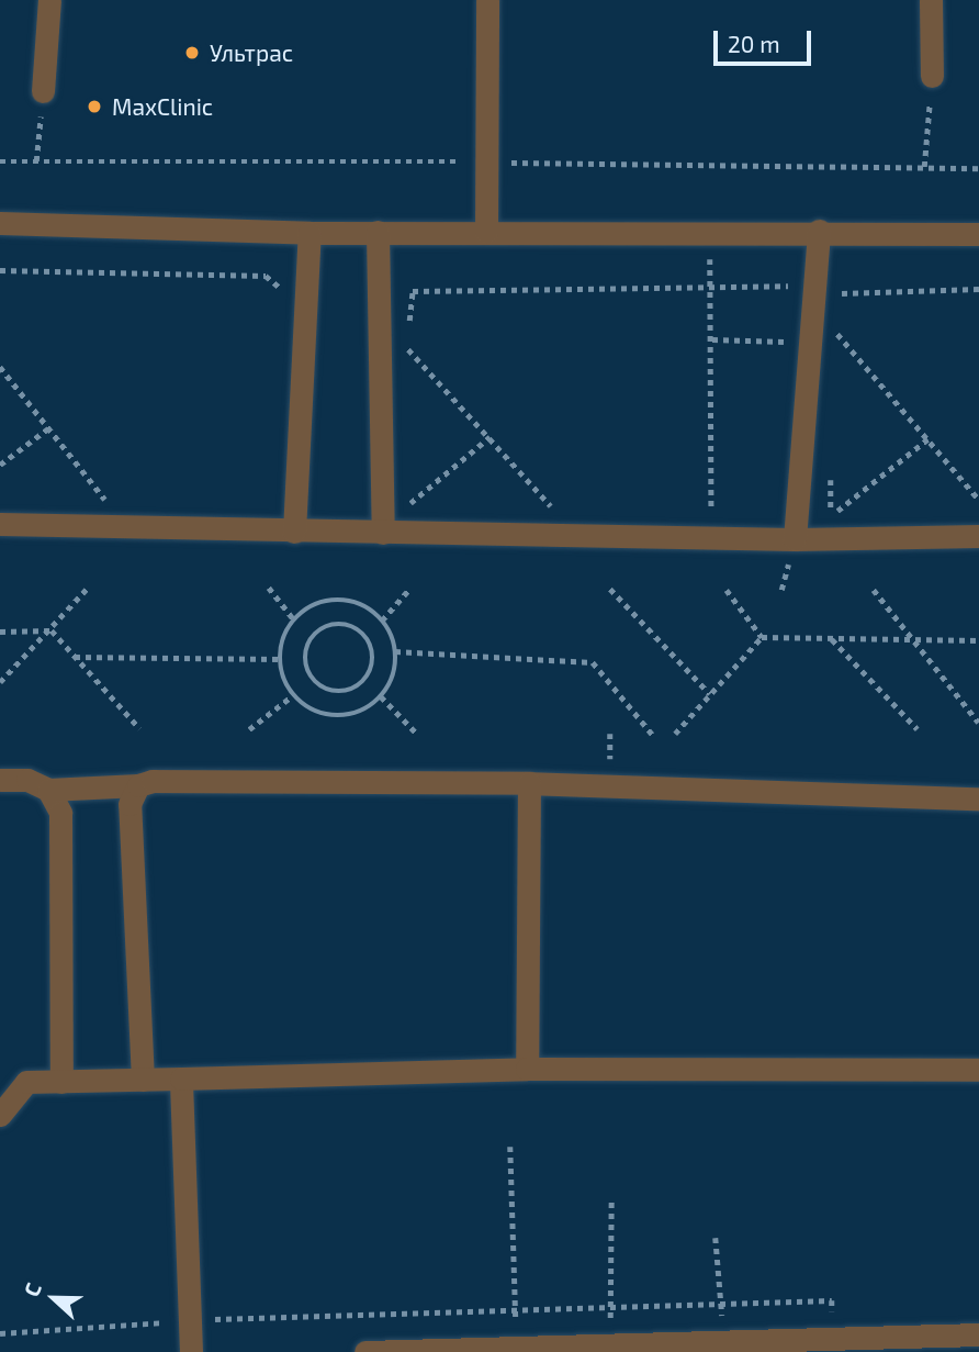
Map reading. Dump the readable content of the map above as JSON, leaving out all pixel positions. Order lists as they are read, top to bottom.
{
  "places": ["Ультрас", "MaxClinic"],
  "scale_bar": "20 m",
  "north": "left"
}
